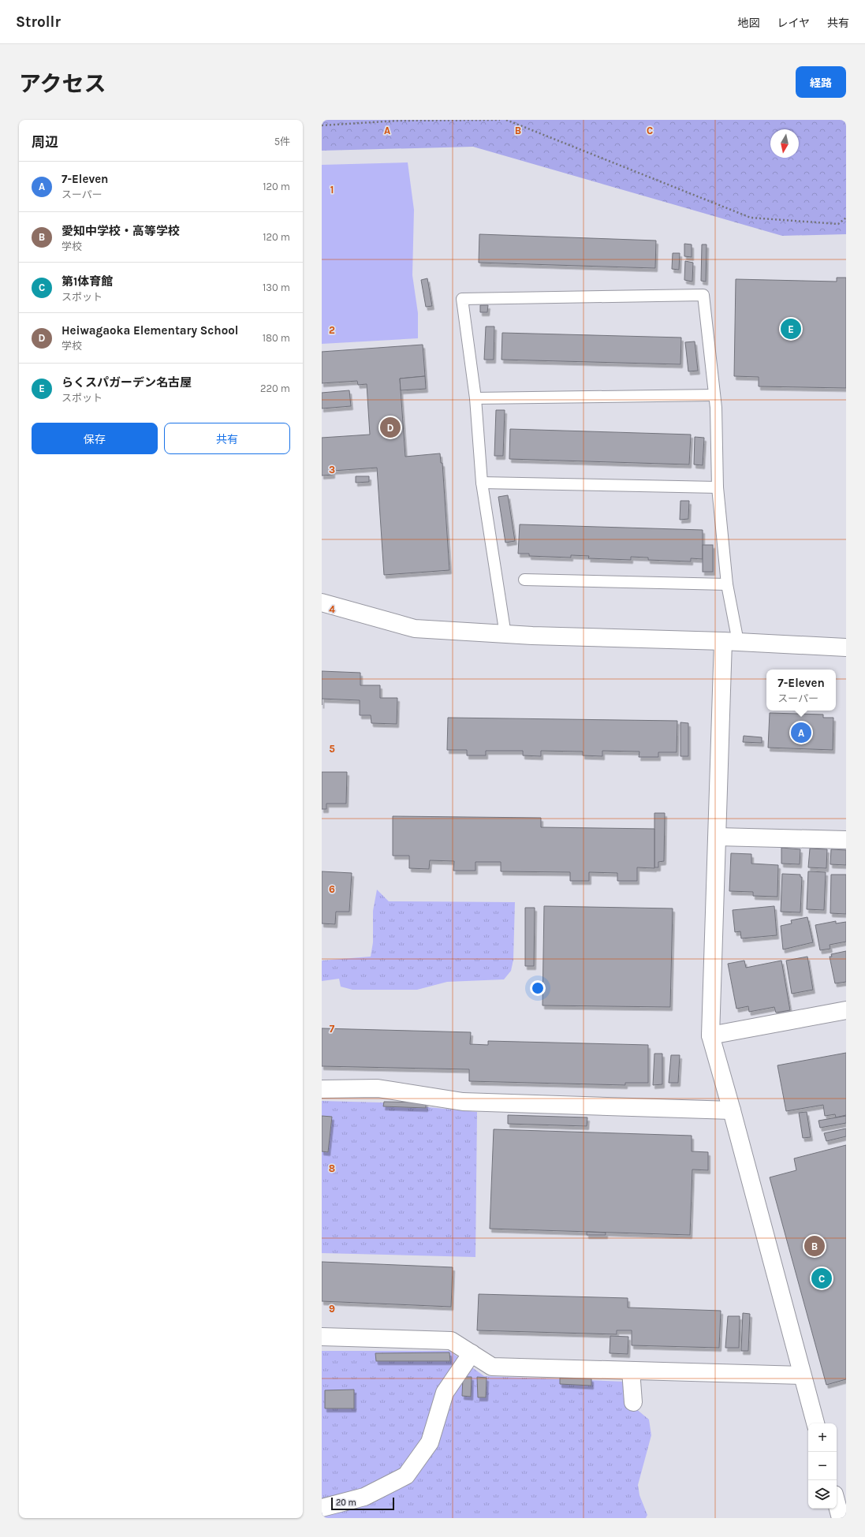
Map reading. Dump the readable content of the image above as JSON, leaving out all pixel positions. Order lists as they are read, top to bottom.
{
  "scale_bar": "20 m",
  "north": "bottom",
  "page": {
    "header": "Strollr",
    "nav": ["地図", "レイヤ", "共有"],
    "title": "アクセス",
    "buttons": [
      "経路",
      ["保存", "共有"]
    ],
    "heading": ["周辺", "5件"],
    "list": [
      {
        "mark": "A",
        "name": "7-Eleven",
        "note": "スーパー",
        "value": "120 m"
      },
      {
        "mark": "B",
        "name": "愛知中学校・高等学校",
        "note": "学校",
        "value": "120 m"
      },
      {
        "mark": "C",
        "name": "第1体育館",
        "note": "スポット",
        "value": "130 m"
      },
      {
        "mark": "D",
        "name": "Heiwagaoka Elementary School",
        "note": "学校",
        "value": "180 m"
      },
      {
        "mark": "E",
        "name": "らくスパガーデン名古屋",
        "note": "スポット",
        "value": "220 m"
      }
    ],
    "pins": [
      "E",
      "D",
      "A",
      "B",
      "C"
    ],
    "popup": ["7-Eleven", "スーパー"],
    "map_buttons": ["+", "−"],
    "scale": "20 m"
  },
  "grid": {
    "columns": ["A", "B", "C"],
    "rows": [
      "1",
      "2",
      "3",
      "4",
      "5",
      "6",
      "7",
      "8",
      "9"
    ]
  }
}
